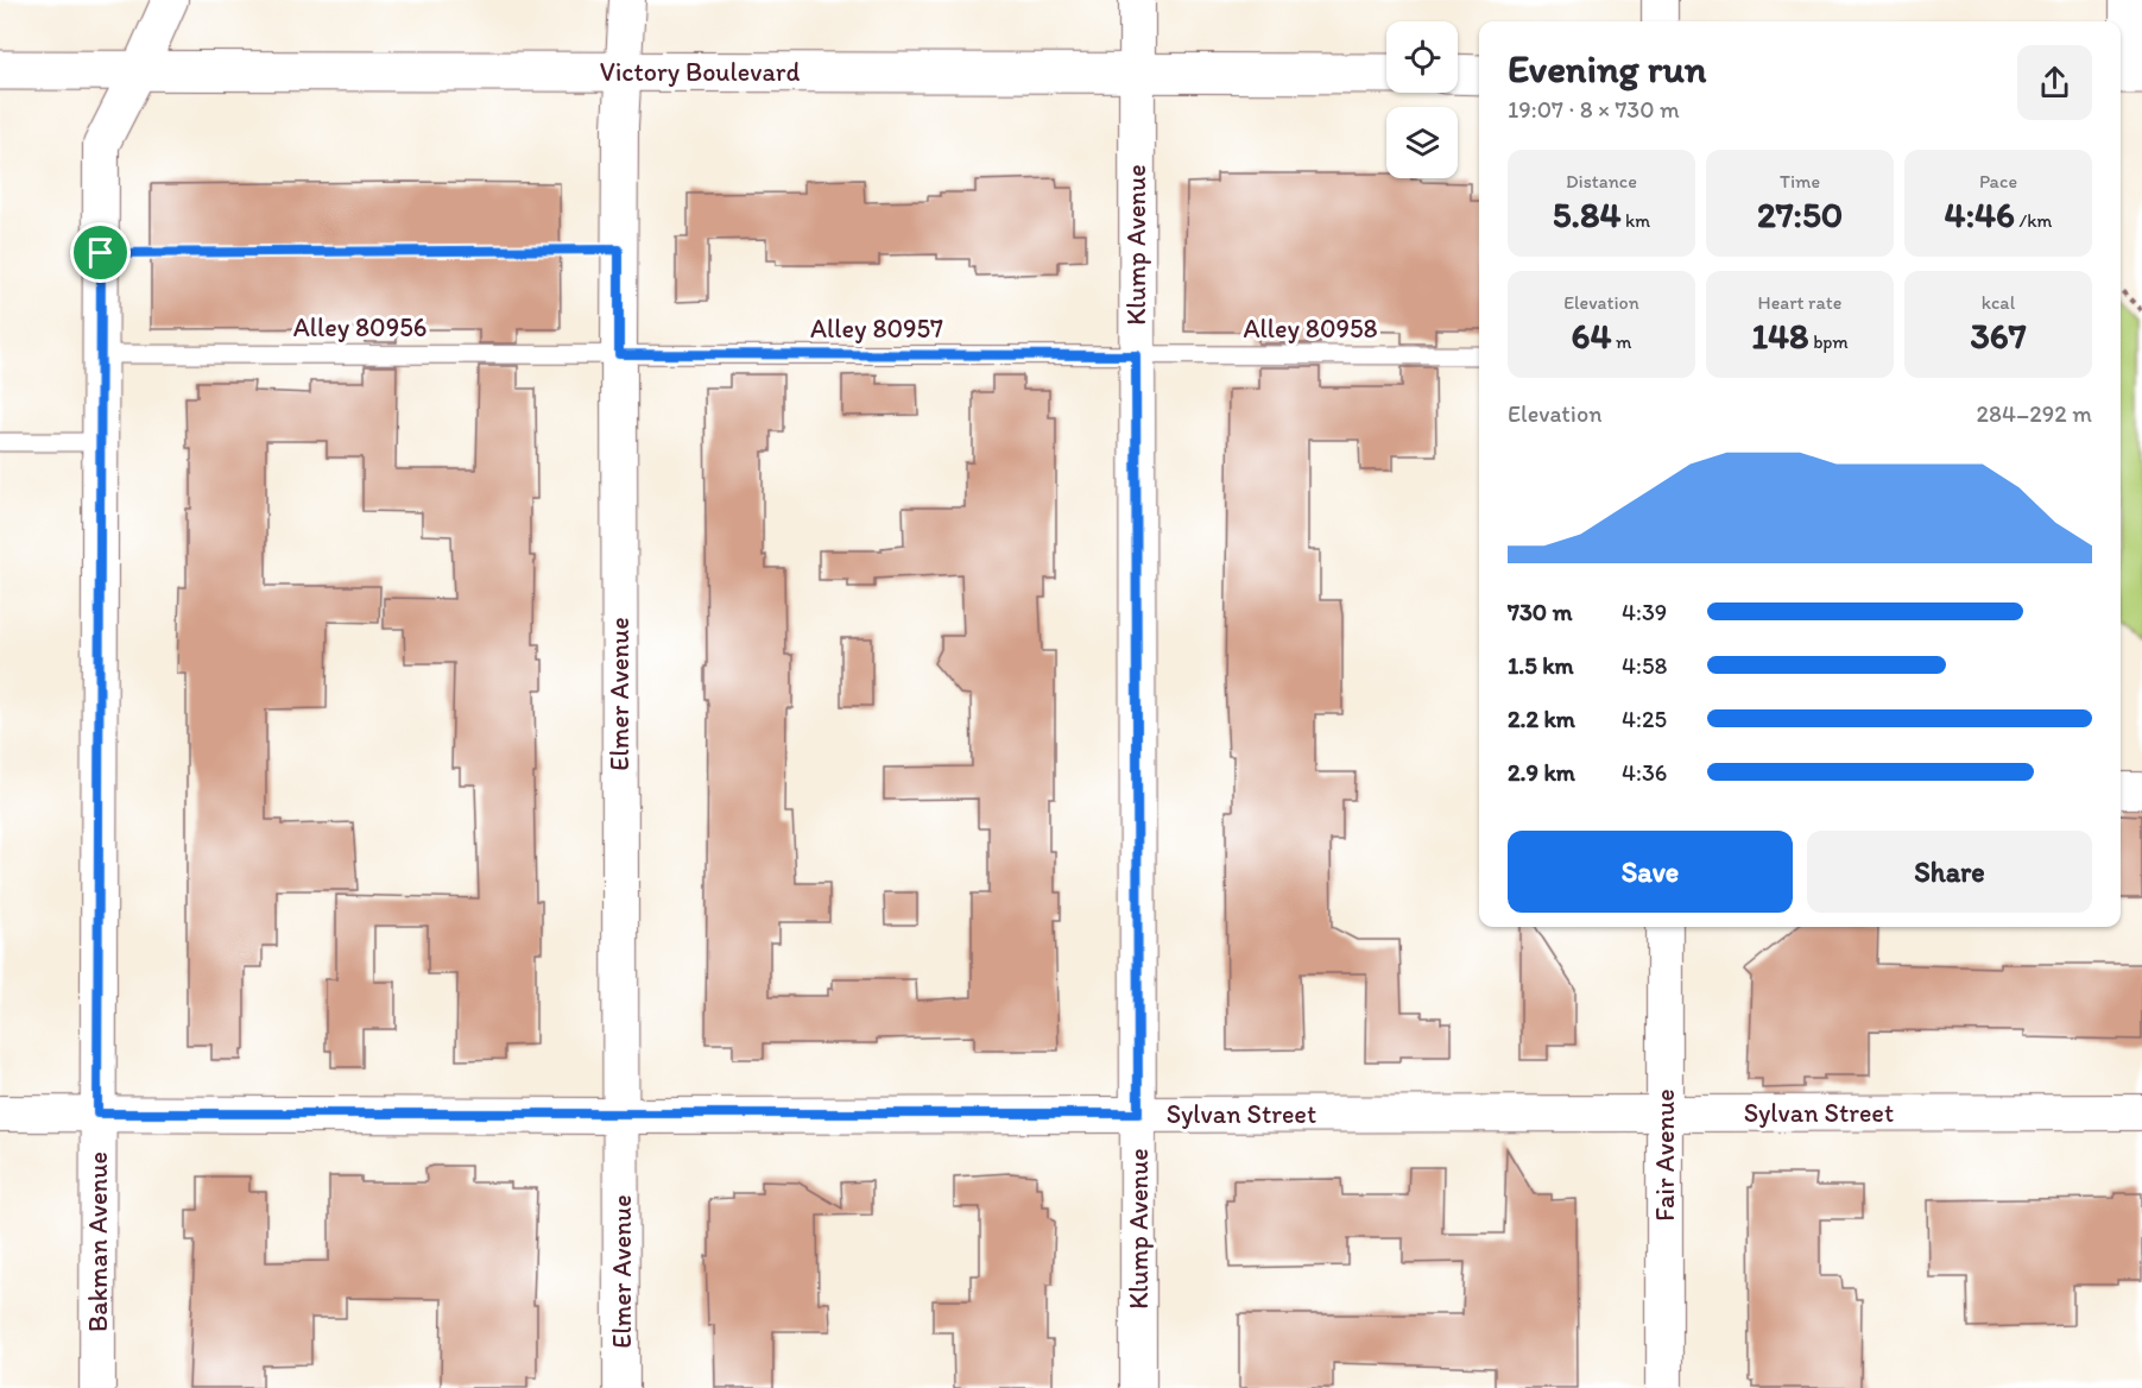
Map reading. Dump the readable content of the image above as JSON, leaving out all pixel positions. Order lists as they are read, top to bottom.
{
  "streets": {
    "main road": ["Victory Boulevard"],
    "street": [
      "Klump Avenue",
      "Elmer Avenue",
      "Sylvan Street",
      "Fair Avenue",
      "Bakman Avenue"
    ],
    "lane": ["Alley 80956", "Alley 80957", "Alley 80958"]
  },
  "crossings": [
    ["Victory Boulevard", "Klump Avenue"],
    ["Victory Boulevard", "Elmer Avenue"],
    ["Victory Boulevard", "Bakman Avenue"],
    ["Klump Avenue", "Alley 80957"],
    ["Klump Avenue", "Alley 80958"],
    ["Klump Avenue", "Sylvan Street"],
    ["Alley 80956", "Alley 80957"],
    ["Alley 80956", "Elmer Avenue"],
    ["Alley 80956", "Bakman Avenue"],
    ["Alley 80957", "Alley 80958"],
    ["Alley 80957", "Elmer Avenue"],
    ["Elmer Avenue", "Sylvan Street"],
    ["Sylvan Street", "Fair Avenue"],
    ["Sylvan Street", "Bakman Avenue"]
  ],
  "page": {
    "heading": ["Evening run", "19:07 · 8 × 730 m"],
    "stats": [
      ["Distance", "5.84 km"],
      ["Time", "27:50"],
      ["Pace", "4:46 /km"],
      ["Elevation", "64 m"],
      ["Heart rate", "148 bpm"],
      ["kcal", "367"]
    ],
    "chart": ["Elevation", "284–292 m"],
    "list": [
      {
        "name": "730 m",
        "note": "4:39"
      },
      {
        "name": "1.5 km",
        "note": "4:58"
      },
      {
        "name": "2.2 km",
        "note": "4:25"
      },
      {
        "name": "2.9 km",
        "note": "4:36"
      }
    ],
    "buttons": ["Save", "Share"]
  }
}
